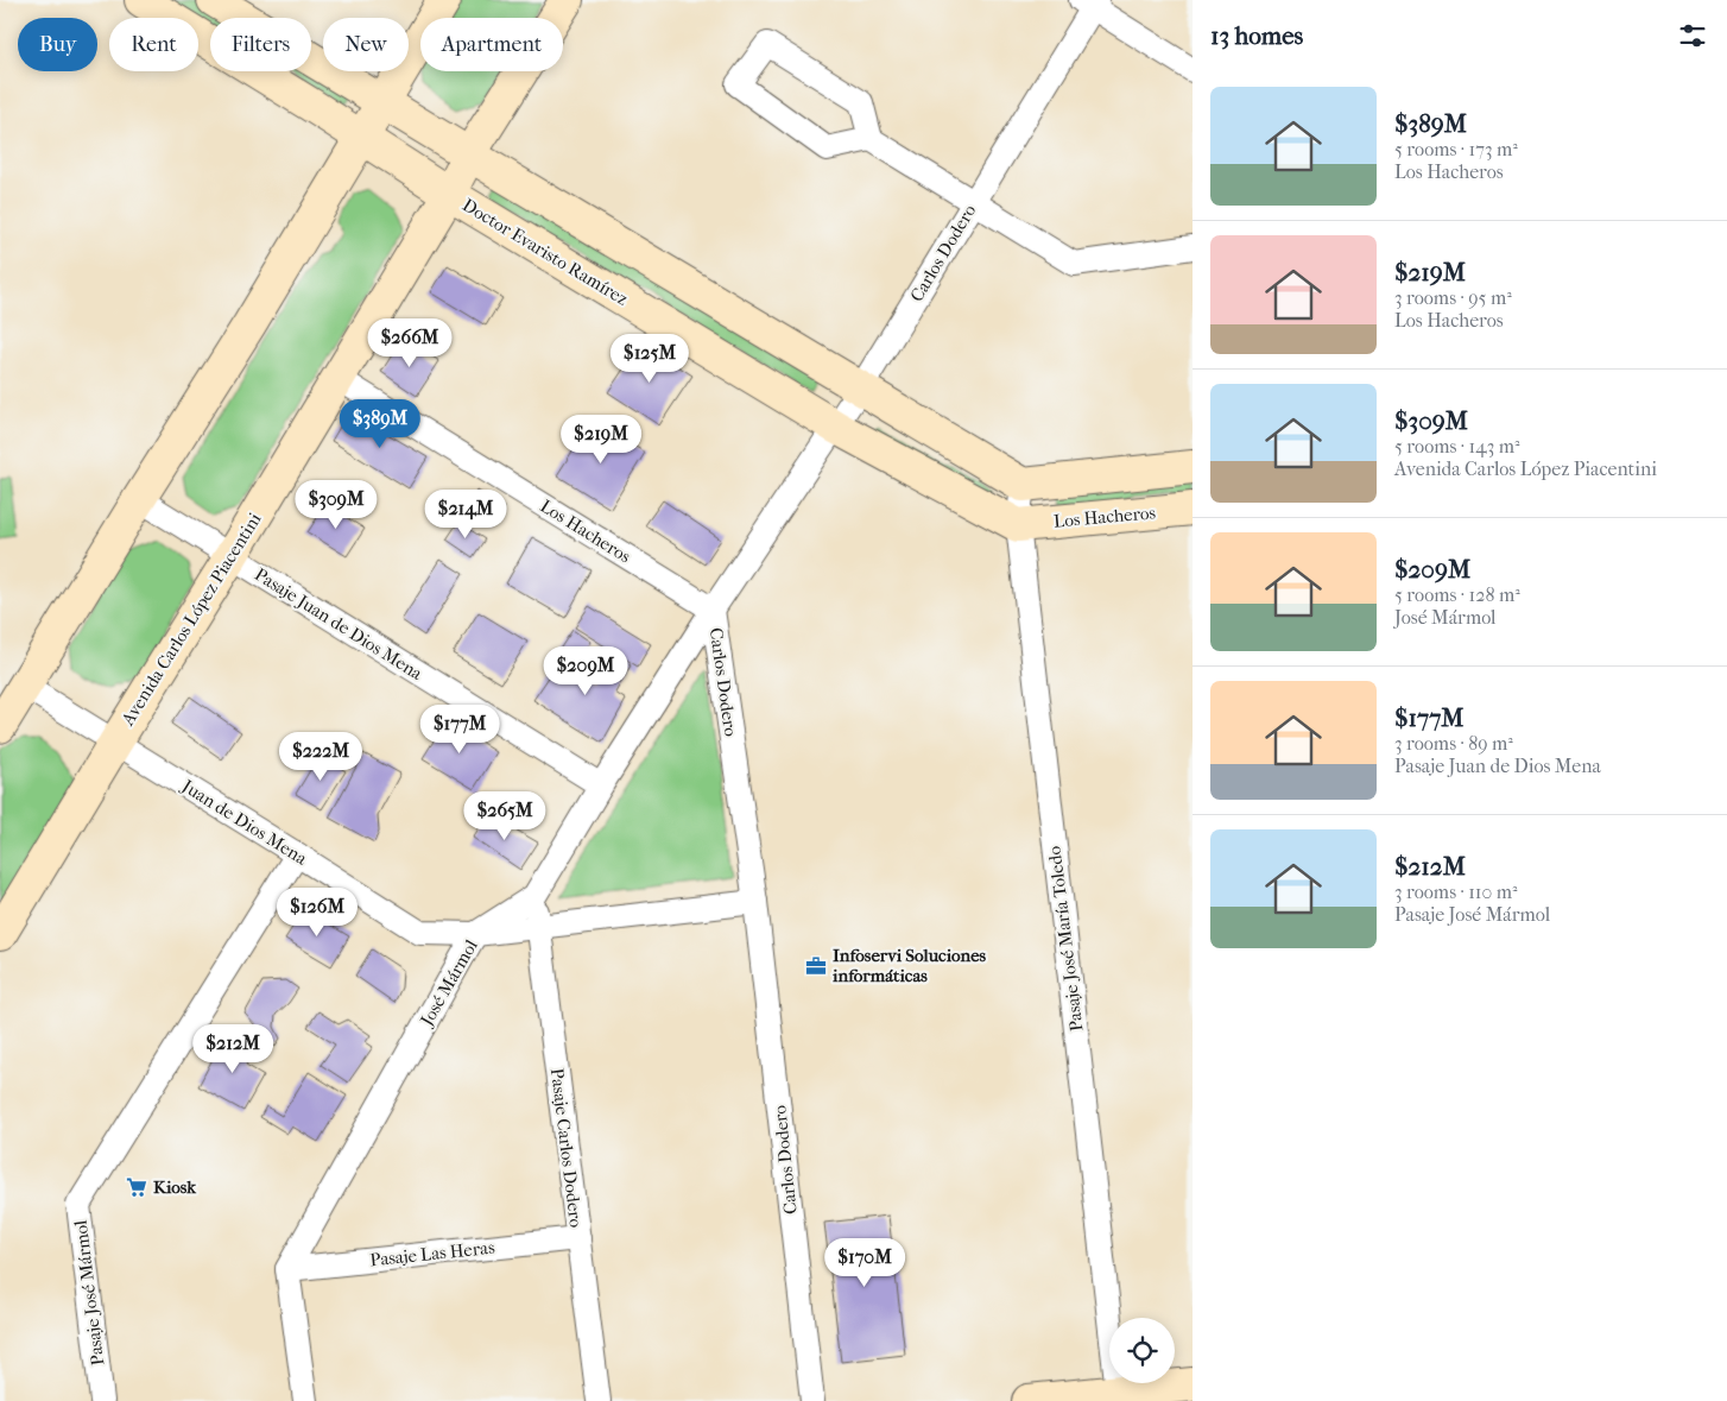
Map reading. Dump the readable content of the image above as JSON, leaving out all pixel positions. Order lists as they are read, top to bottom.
{
  "streets": {
    "main road": ["Doctor Evaristo Ramírez", "Los Hacheros", "Avenida Carlos López Piacentini"],
    "street": [
      "Carlos Dodero",
      "Pasaje Juan de Dios Mena",
      "Juan de Dios Mena",
      "Pasaje José María Toledo",
      "José Mármol",
      "Pasaje Carlos Dodero",
      "Pasaje Las Heras",
      "Pasaje José Mármol"
    ]
  },
  "crossings": [
    ["Doctor Evaristo Ramírez", "Carlos Dodero"],
    ["Doctor Evaristo Ramírez", "Los Hacheros"],
    ["Doctor Evaristo Ramírez", "Avenida Carlos López Piacentini"],
    ["Doctor Evaristo Ramírez", "Pasaje José María Toledo"],
    ["Carlos Dodero", "Los Hacheros"],
    ["Carlos Dodero", "Juan de Dios Mena"],
    ["Carlos Dodero", "José Mármol"],
    ["Los Hacheros", "Avenida Carlos López Piacentini"],
    ["Los Hacheros", "Pasaje José María Toledo"],
    ["Los Hacheros", "José Mármol"],
    ["Avenida Carlos López Piacentini", "Pasaje Juan de Dios Mena"],
    ["Avenida Carlos López Piacentini", "Juan de Dios Mena"],
    ["Pasaje Juan de Dios Mena", "José Mármol"],
    ["Juan de Dios Mena", "José Mármol"],
    ["Juan de Dios Mena", "Pasaje Carlos Dodero"],
    ["Juan de Dios Mena", "Pasaje José Mármol"],
    ["José Mármol", "Pasaje Carlos Dodero"],
    ["José Mármol", "Pasaje Las Heras"],
    ["Pasaje Carlos Dodero", "Pasaje Las Heras"]
  ],
  "places": {
    "office": ["Infoservi Soluciones informáticas"],
    "supermarket": ["Kiosk"]
  },
  "page": {
    "heading": "13 homes",
    "chip": [
      "Buy",
      "Rent",
      "Filters",
      "New",
      "Apartment"
    ],
    "list": [
      {
        "name": "$389M",
        "note": "5 rooms · 173 m² · Los Hacheros"
      },
      {
        "name": "$219M",
        "note": "3 rooms · 95 m² · Los Hacheros"
      },
      {
        "name": "$309M",
        "note": "5 rooms · 143 m² · Avenida Carlos López Piacentini"
      },
      {
        "name": "$209M",
        "note": "5 rooms · 128 m² · José Mármol"
      },
      {
        "name": "$177M",
        "note": "3 rooms · 89 m² · Pasaje Juan de Dios Mena"
      },
      {
        "name": "$212M",
        "note": "3 rooms · 110 m² · Pasaje José Mármol"
      }
    ],
    "price": [
      "$266M",
      "$125M",
      "$389M",
      "$219M",
      "$309M",
      "$214M",
      "$209M",
      "$177M",
      "$222M",
      "$265M",
      "$126M",
      "$212M",
      "$170M"
    ]
  }
}
